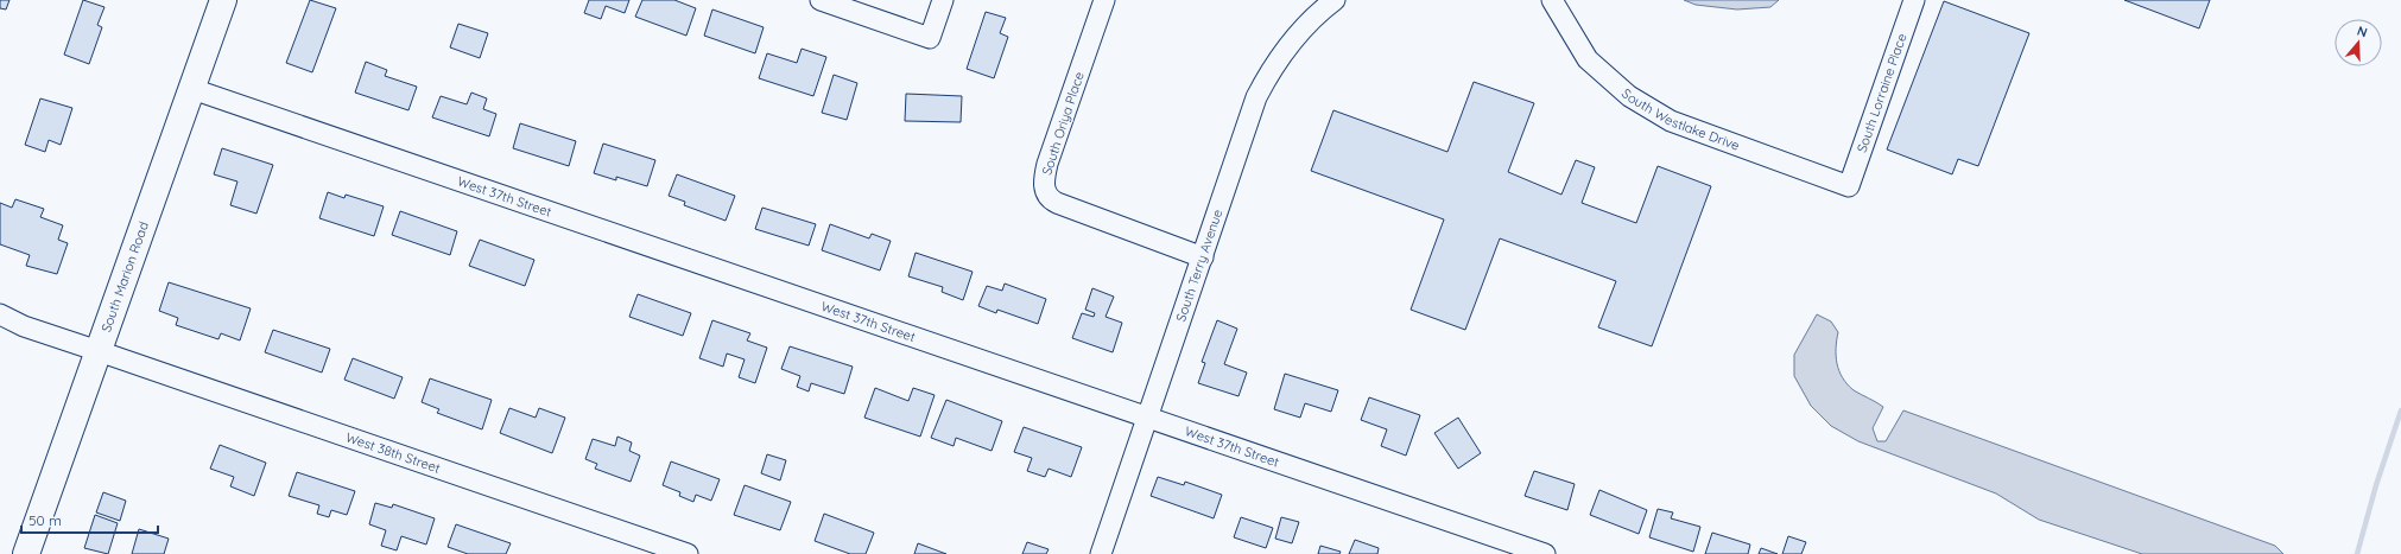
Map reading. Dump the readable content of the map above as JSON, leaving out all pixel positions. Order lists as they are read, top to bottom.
{
  "streets": {
    "main road": ["South Marion Road"],
    "street": [
      "South Lorraine Place",
      "South Westlake Drive",
      "South Oriya Place",
      "West 37th Street",
      "South Terry Avenue",
      "West 38th Street"
    ]
  },
  "crossings": [
    ["South Lorraine Place", "South Westlake Drive"],
    ["South Oriya Place", "South Terry Avenue"],
    ["West 37th Street", "South Terry Avenue"],
    ["West 37th Street", "South Marion Road"],
    ["South Marion Road", "West 38th Street"]
  ],
  "scale_bar": "50 m",
  "north": "top"
}
